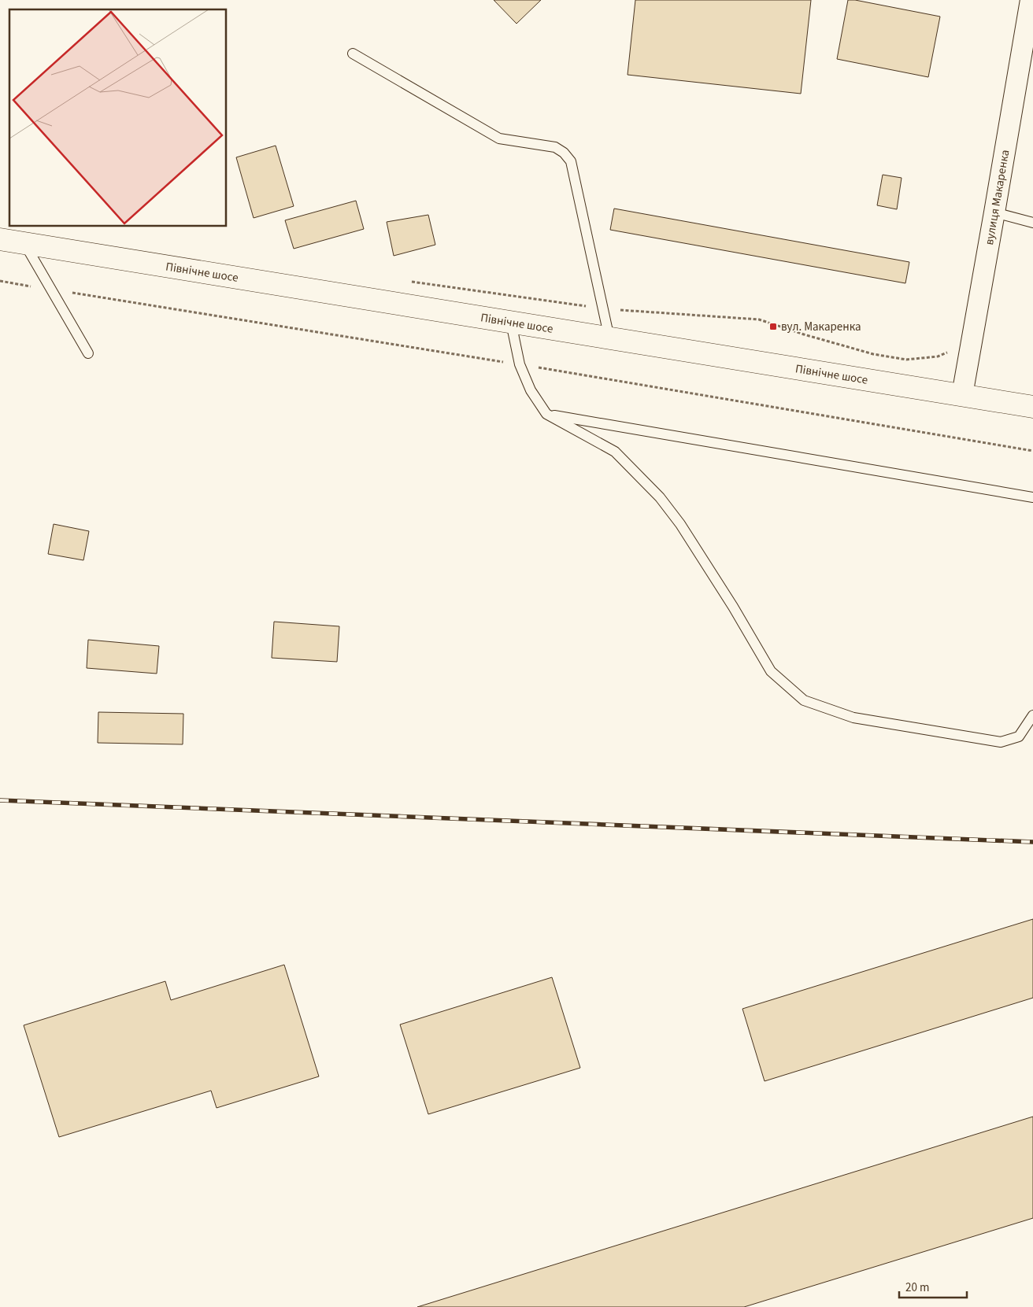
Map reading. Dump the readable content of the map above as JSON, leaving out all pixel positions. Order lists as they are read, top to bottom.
{
  "streets": {
    "main road": ["Північне шосе"],
    "street": ["вулиця Макаренка"]
  },
  "crossings": [
    ["вулиця Макаренка", "Північне шосе"]
  ],
  "places": {
    "transit": ["вул. Макаренка"]
  },
  "scale_bar": "20 m"
}
